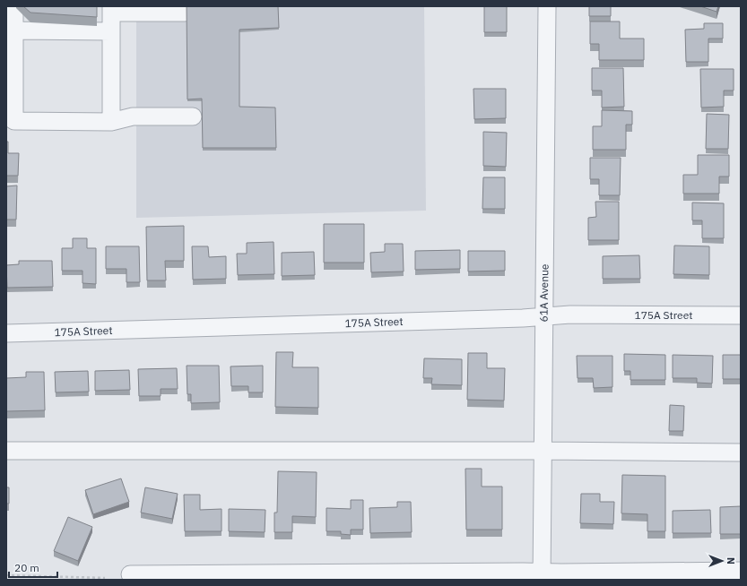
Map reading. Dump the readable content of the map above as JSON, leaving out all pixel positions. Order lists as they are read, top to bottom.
{
  "streets": {
    "street": ["61A Avenue", "175A Street"]
  },
  "crossings": [
    ["61A Avenue", "175A Street"]
  ],
  "scale_bar": "20 m",
  "north": "right"
}
